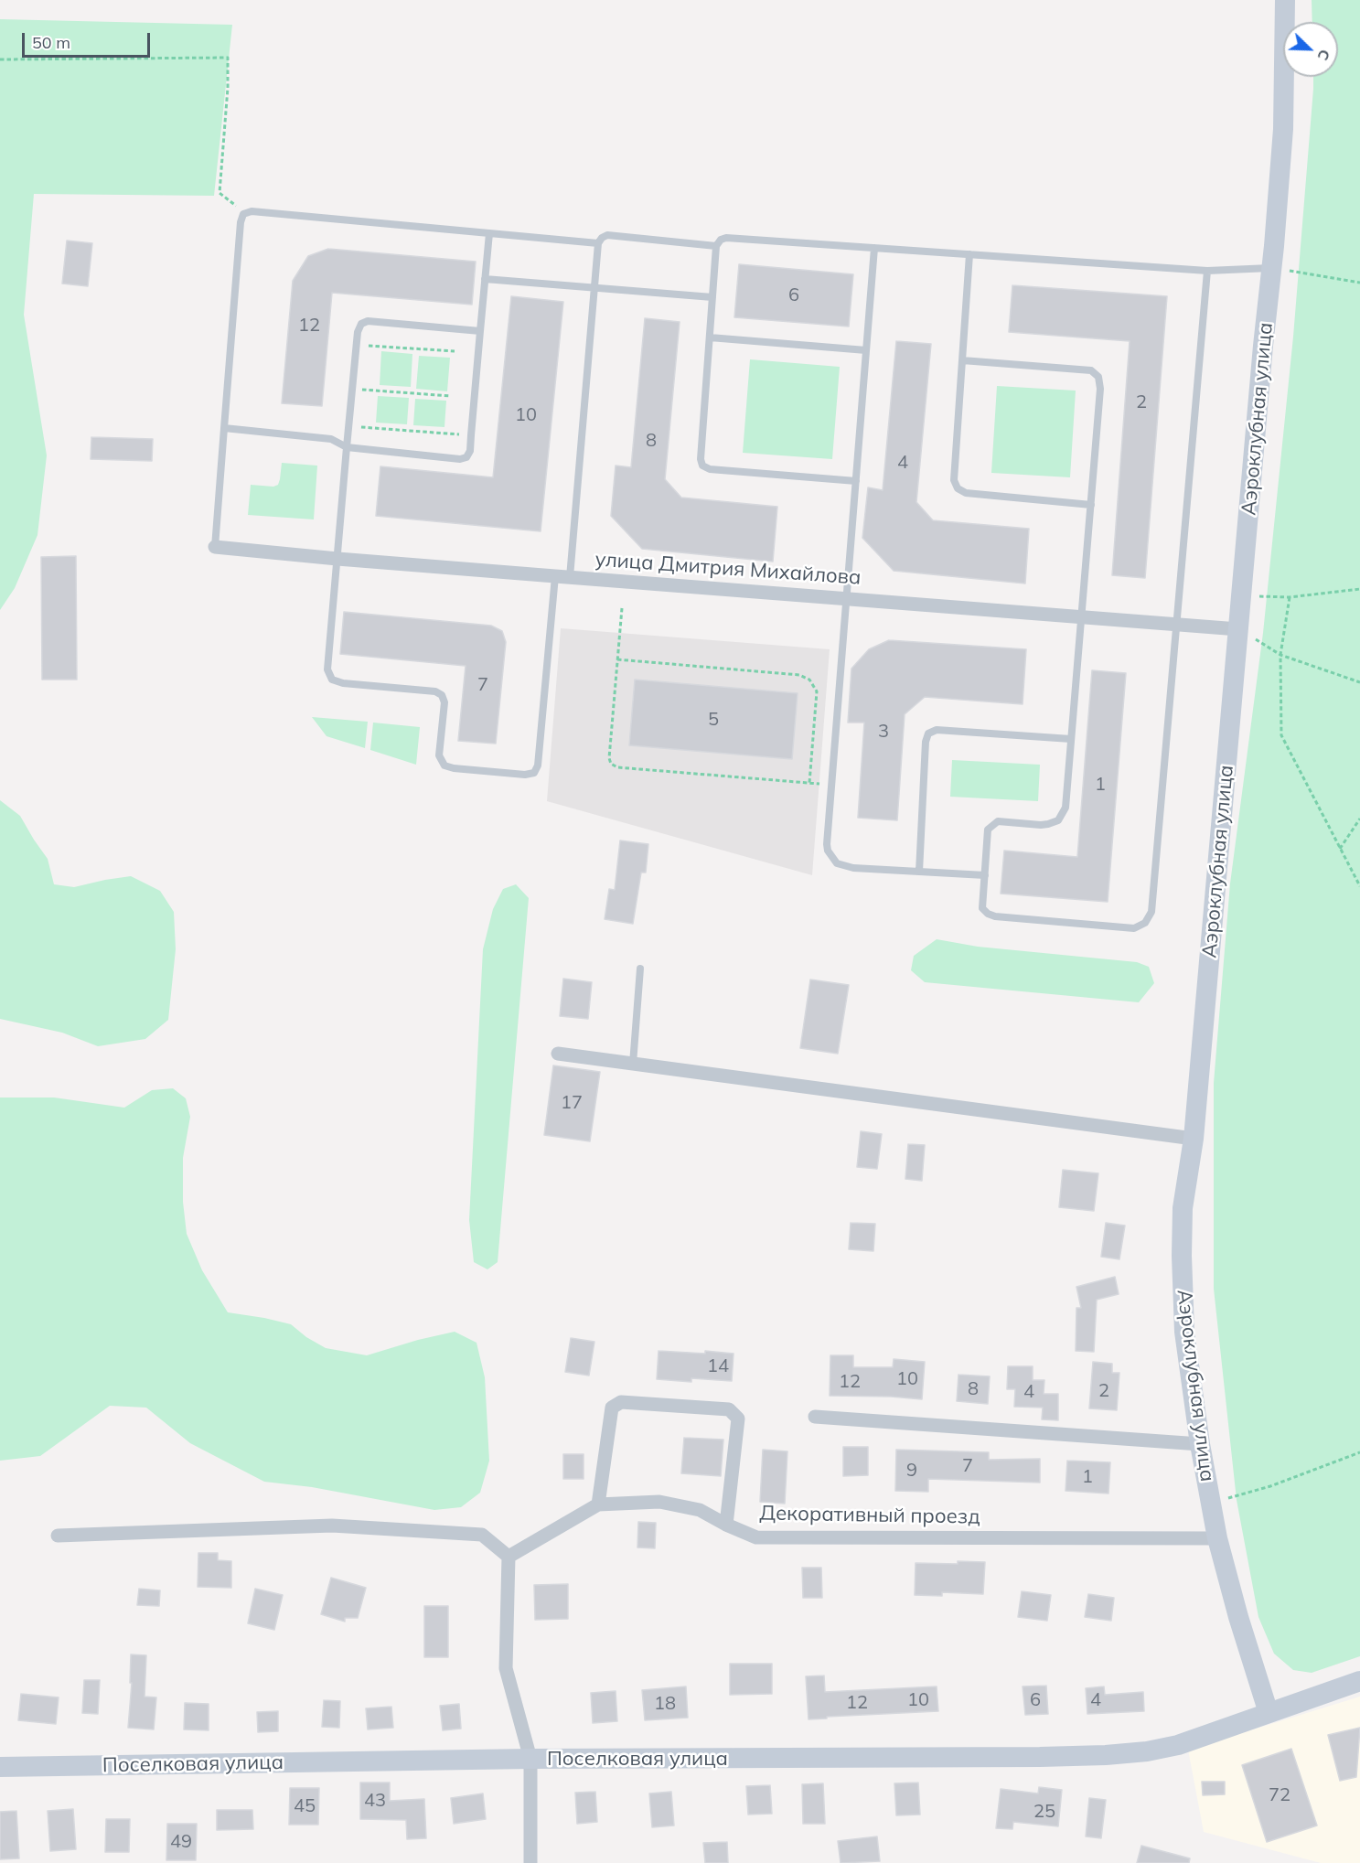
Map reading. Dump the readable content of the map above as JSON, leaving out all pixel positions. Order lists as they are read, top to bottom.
{
  "streets": {
    "street": [
      "Аэроклубная улица",
      "улица Дмитрия Михайлова",
      "Декоративный проезд",
      "Поселковая улица"
    ]
  },
  "crossings": [
    ["Аэроклубная улица", "улица Дмитрия Михайлова"],
    ["Аэроклубная улица", "Декоративный проезд"],
    ["Аэроклубная улица", "Поселковая улица"]
  ],
  "house_numbers": [
    "6",
    "12",
    "2",
    "10",
    "8",
    "4",
    "7",
    "5",
    "3",
    "1",
    "17",
    "14",
    "10",
    "12",
    "8",
    "2",
    "4",
    "7",
    "9",
    "1",
    "10",
    "6",
    "4",
    "12",
    "18",
    "72",
    "43",
    "45",
    "25",
    "49"
  ],
  "scale_bar": "50 m",
  "north": "bottom right"
}
